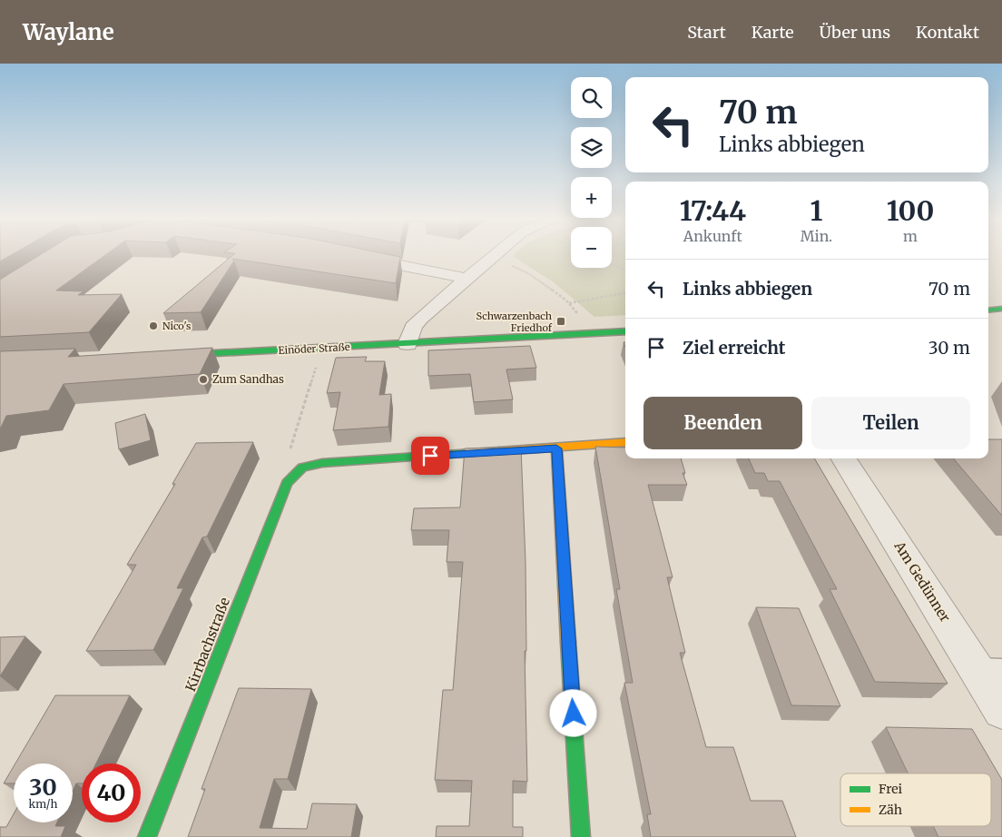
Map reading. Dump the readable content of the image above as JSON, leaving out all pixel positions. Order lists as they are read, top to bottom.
{
  "streets": {
    "street": ["Einöder Straße", "Am Gedünner", "Kirrbachstraße"]
  },
  "places": {
    "transit": ["Schwarzenbach Friedhof"],
    "other": ["Nico's", "Zum Sandhas"]
  },
  "legend": ["Frei", "Zäh"],
  "page": {
    "header": "Waylane",
    "nav": [
      "Start",
      "Karte",
      "Über uns",
      "Kontakt"
    ],
    "map_buttons": ["+", "−"],
    "turn": ["70 m", "Links abbiegen"],
    "eta": [
      "17:44",
      "Ankunft",
      "1",
      "Min.",
      "100",
      "m"
    ],
    "list": [
      {
        "name": "Links abbiegen",
        "value": "70 m"
      },
      {
        "name": "Ziel erreicht",
        "value": "30 m"
      }
    ],
    "buttons": ["Beenden", "Teilen"],
    "speed": "30 km/h",
    "limit": "40"
  }
}
